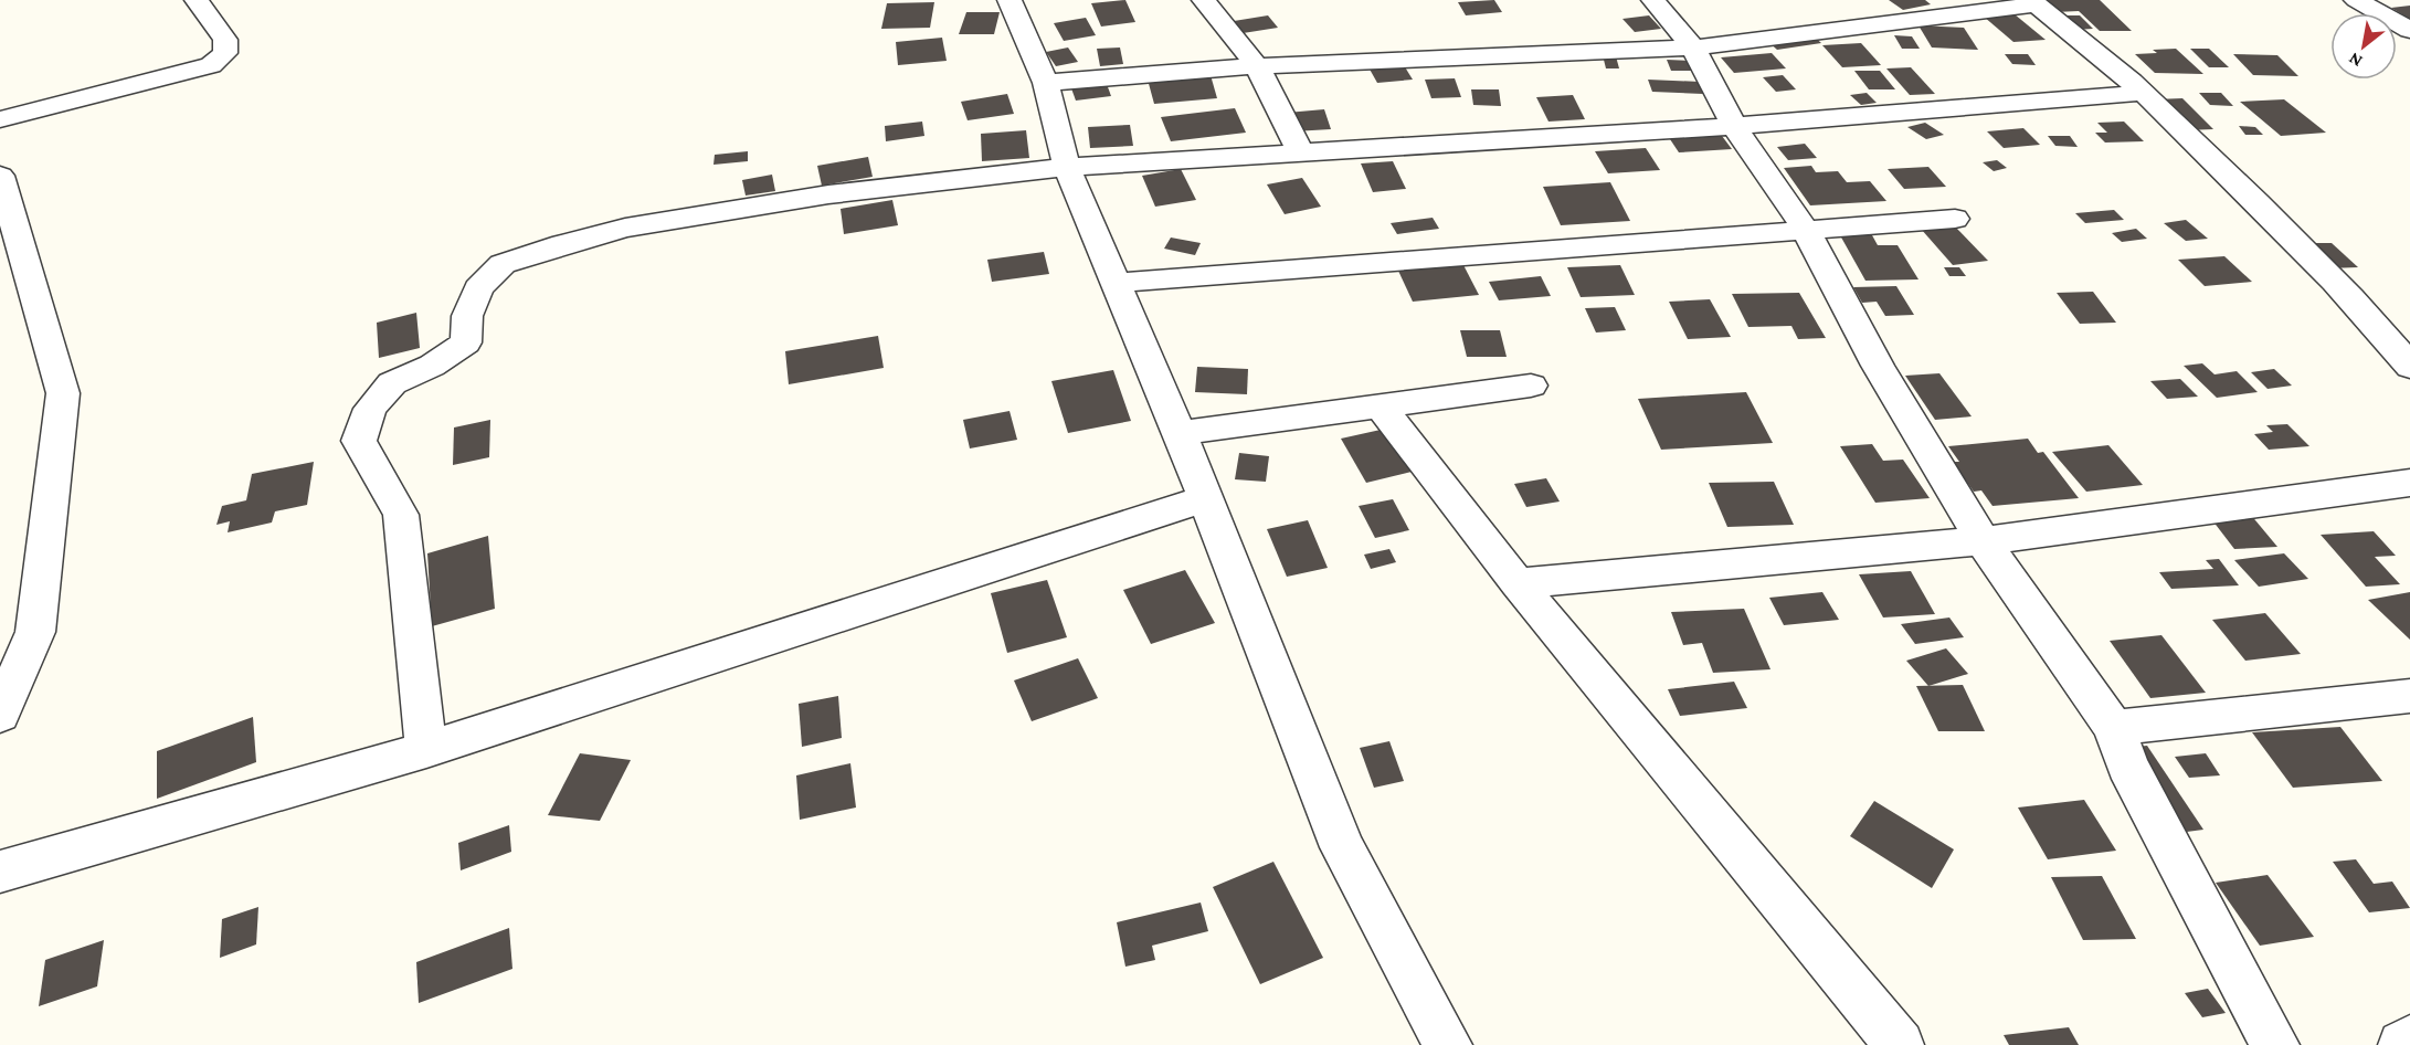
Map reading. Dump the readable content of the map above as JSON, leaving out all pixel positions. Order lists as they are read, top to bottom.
{
  "north": "bottom left"
}
